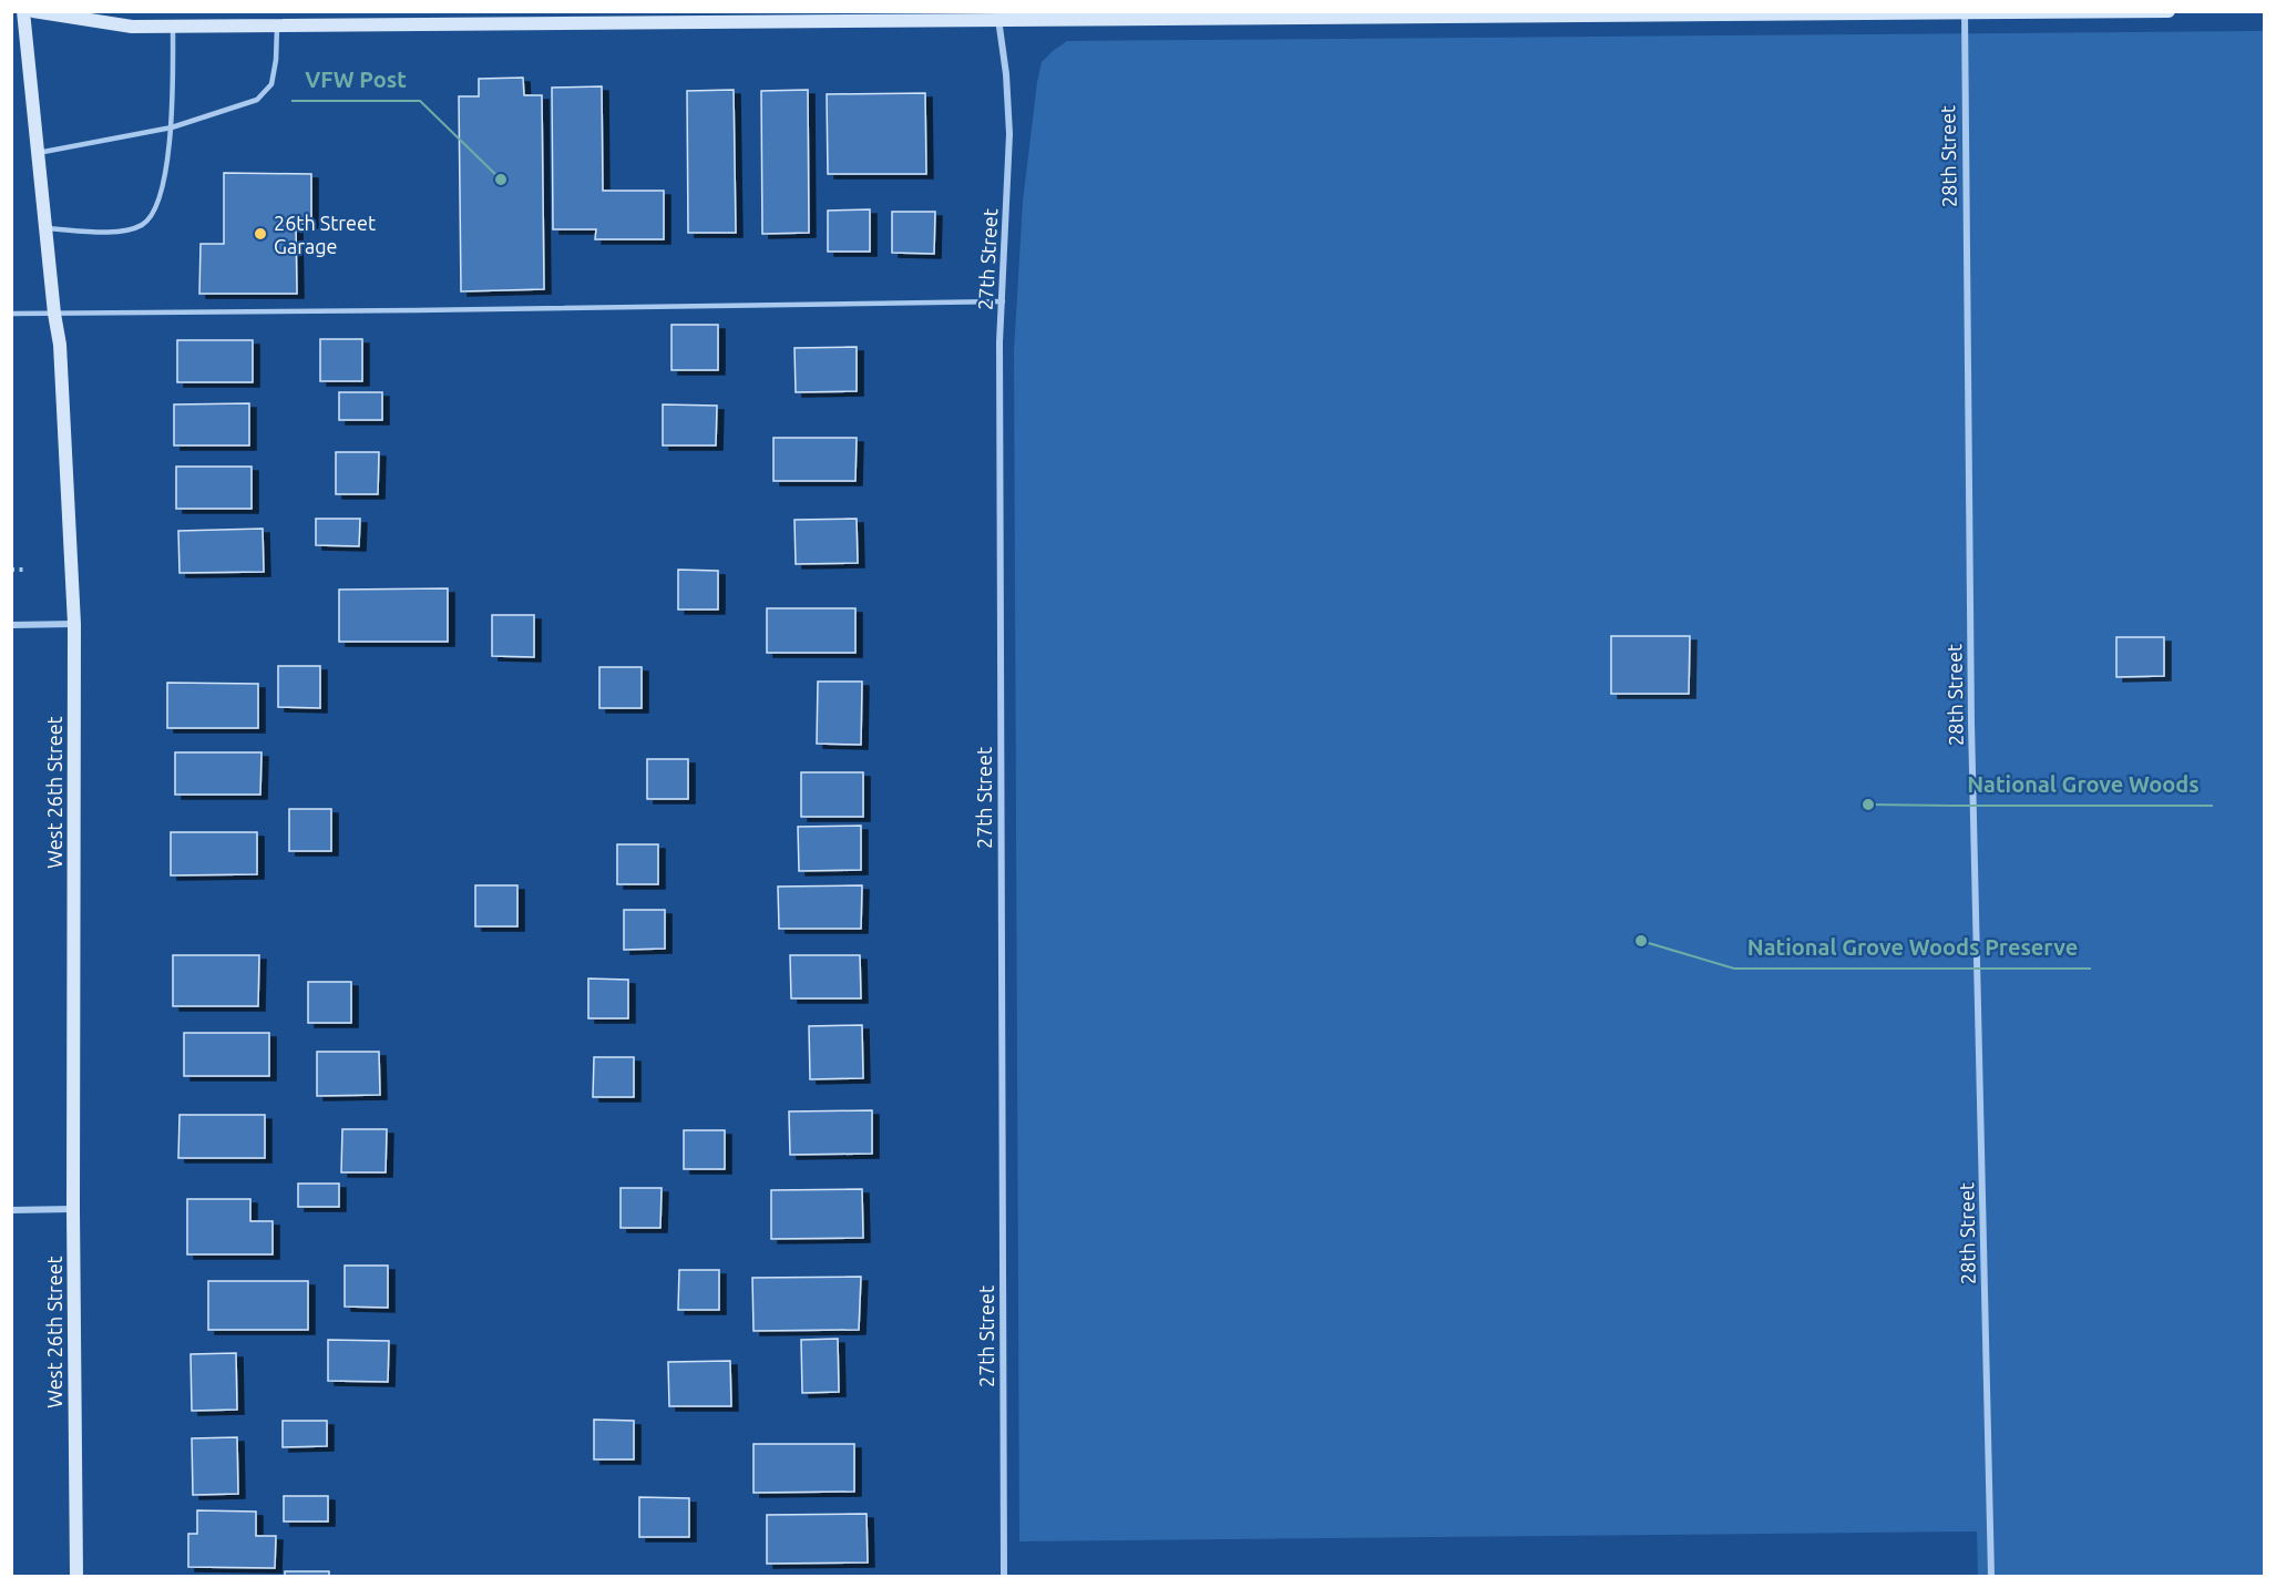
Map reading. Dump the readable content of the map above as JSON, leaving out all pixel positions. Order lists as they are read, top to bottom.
{
  "streets": {
    "street": ["28th Street", "27th Street", "West 26th Street"]
  },
  "places": [
    "VFW Post",
    "26th Street Garage",
    "National Grove Woods",
    "National Grove Woods Preserve"
  ]
}
